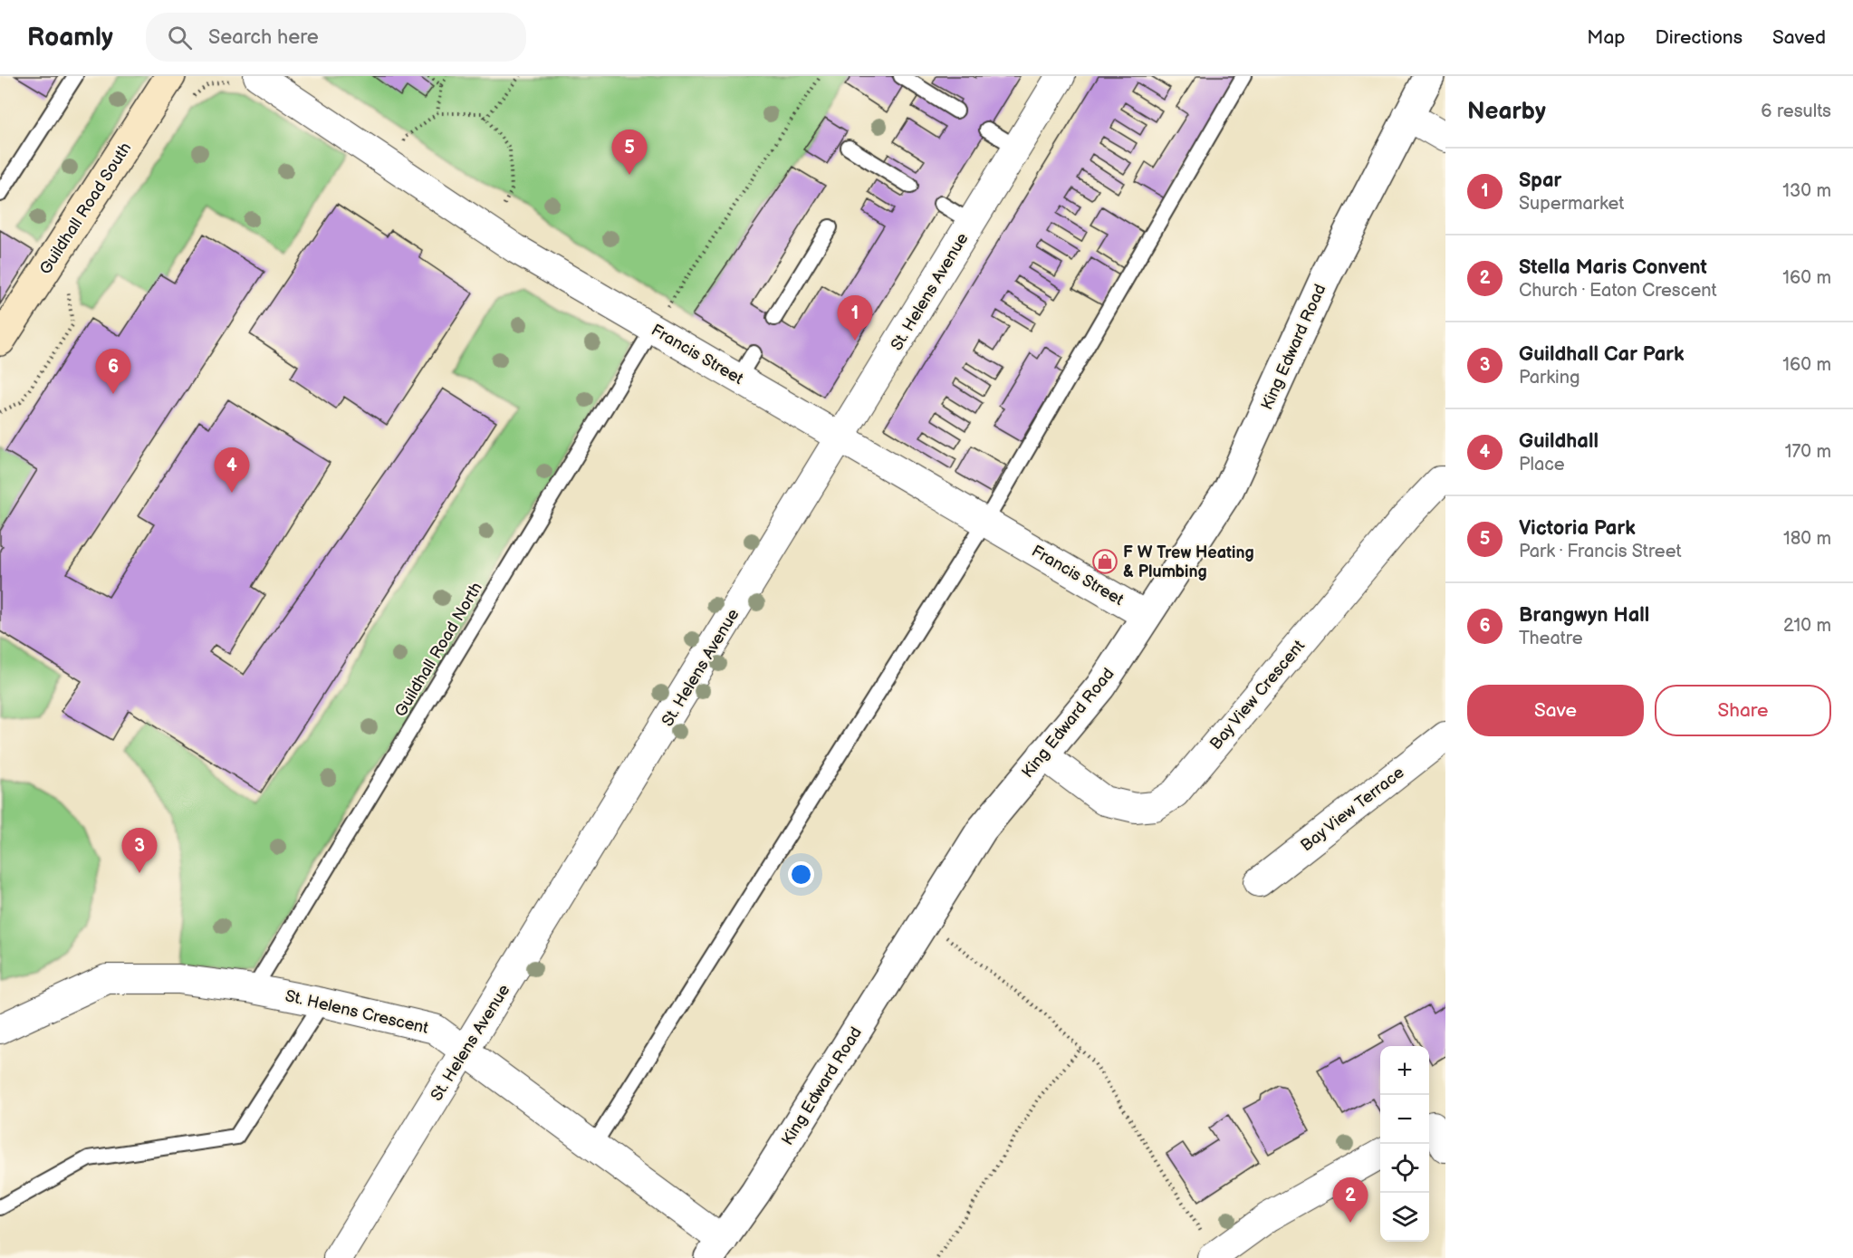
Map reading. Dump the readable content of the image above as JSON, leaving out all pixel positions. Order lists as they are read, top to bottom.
{
  "streets": {
    "main road": ["Guildhall Road South"],
    "street": [
      "St. Helens Avenue",
      "King Edward Road",
      "Francis Street",
      "Bay View Crescent",
      "Bay View Terrace",
      "St. Helens Crescent"
    ],
    "lane": ["Guildhall Road North"]
  },
  "crossings": [
    ["St. Helens Avenue", "Francis Street"],
    ["St. Helens Avenue", "St. Helens Crescent"],
    ["King Edward Road", "Francis Street"],
    ["King Edward Road", "Bay View Crescent"],
    ["King Edward Road", "St. Helens Crescent"],
    ["Francis Street", "Guildhall Road North"],
    ["Guildhall Road North", "St. Helens Crescent"]
  ],
  "places": {
    "shop": ["F W Trew Heating & Plumbing"]
  },
  "page": {
    "header": "Roamly",
    "search": "Search here",
    "nav": ["Map", "Directions", "Saved"],
    "heading": ["Nearby", "6 results"],
    "pins": [
      "5",
      "1",
      "6",
      "4",
      "3",
      "2"
    ],
    "list": [
      {
        "mark": "1",
        "name": "Spar",
        "note": "Supermarket",
        "value": "130 m"
      },
      {
        "mark": "2",
        "name": "Stella Maris Convent",
        "note": "Church · Eaton Crescent",
        "value": "160 m"
      },
      {
        "mark": "3",
        "name": "Guildhall Car Park",
        "note": "Parking",
        "value": "160 m"
      },
      {
        "mark": "4",
        "name": "Guildhall",
        "note": "Place",
        "value": "170 m"
      },
      {
        "mark": "5",
        "name": "Victoria Park",
        "note": "Park · Francis Street",
        "value": "180 m"
      },
      {
        "mark": "6",
        "name": "Brangwyn Hall",
        "note": "Theatre",
        "value": "210 m"
      }
    ],
    "buttons": ["Save", "Share"],
    "map_buttons": ["+", "−"]
  }
}
